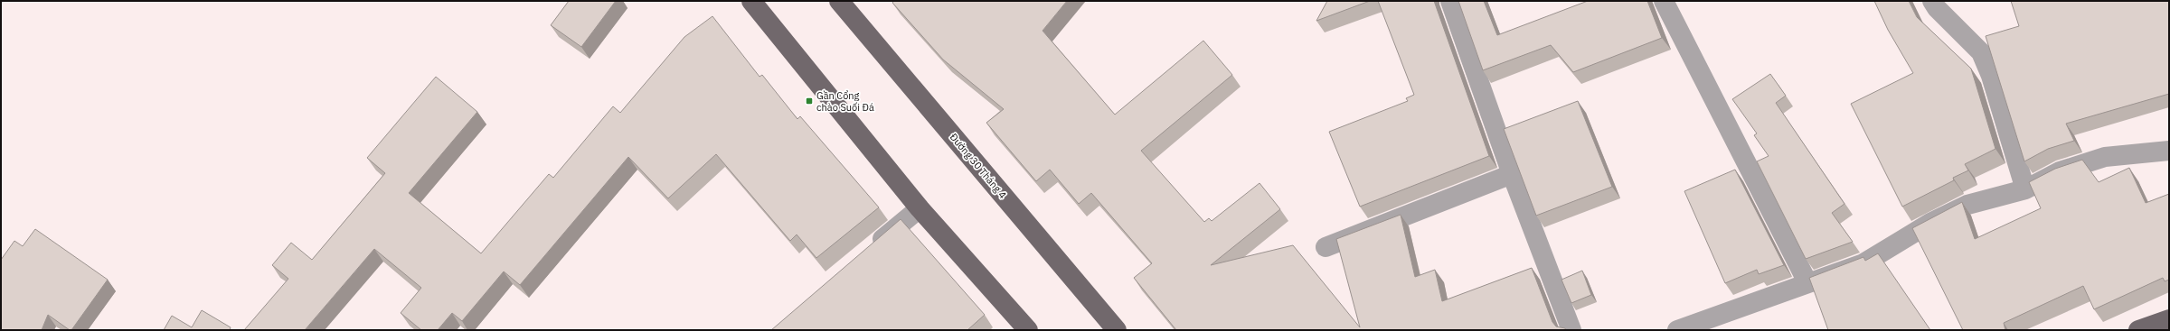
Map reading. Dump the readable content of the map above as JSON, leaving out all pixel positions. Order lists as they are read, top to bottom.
{
  "streets": {
    "main road": ["Đường 30 Tháng 4"]
  },
  "places": {
    "transit": ["Gần Cổng chào Suối Đá"]
  }
}
